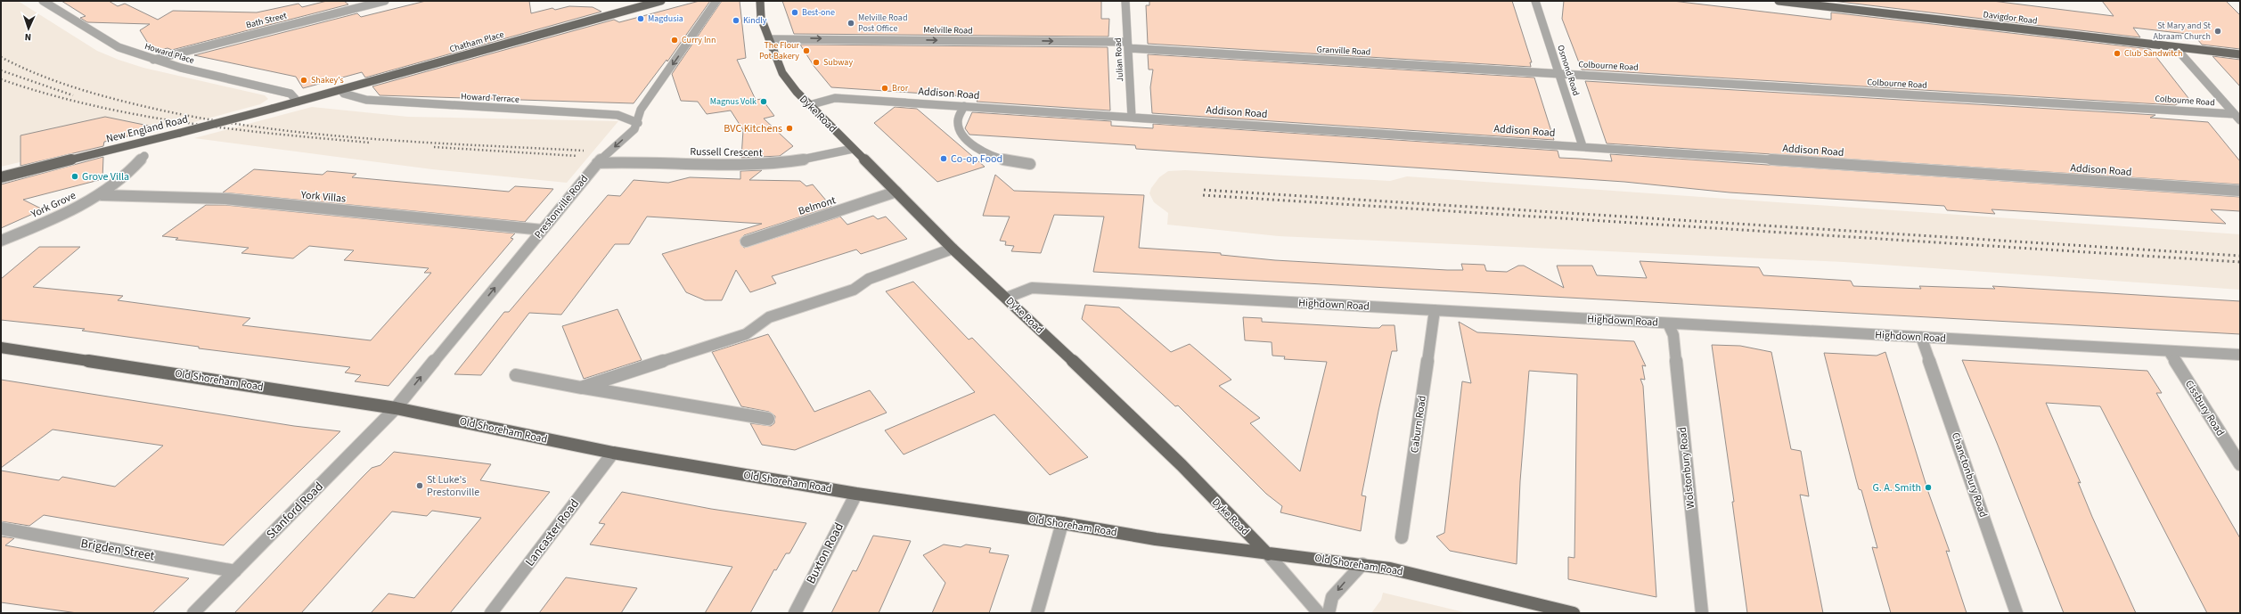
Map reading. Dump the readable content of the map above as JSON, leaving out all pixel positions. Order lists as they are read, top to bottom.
{
  "streets": {
    "main road": [
      "Davigdor Road",
      "Chatham Place",
      "Dyke Road",
      "New England Road",
      "Old Shoreham Road"
    ],
    "street": [
      "Bath Street",
      "Melville Road",
      "Granville Road",
      "Howard Place",
      "Julian Road",
      "Colbourne Road",
      "Osmond Road",
      "Addison Road",
      "Howard Terrace",
      "Russell Crescent",
      "York Villas",
      "York Grove",
      "Belmont",
      "Prestonville Road",
      "Highdown Road",
      "Cissbury Road",
      "Caburn Road",
      "Wolstonbury Road",
      "Chanctonbury Road",
      "Stanford Road",
      "Lancaster Road",
      "Brigden Street",
      "Buxton Road"
    ]
  },
  "crossings": [
    ["Bath Street", "Howard Place"],
    ["Melville Road", "Granville Road"],
    ["Melville Road", "Julian Road"],
    ["Melville Road", "Dyke Road"],
    ["Chatham Place", "Howard Place"],
    ["Chatham Place", "Howard Terrace"],
    ["Chatham Place", "New England Road"],
    ["Granville Road", "Julian Road"],
    ["Granville Road", "Colbourne Road"],
    ["Granville Road", "Osmond Road"],
    ["Howard Place", "New England Road"],
    ["Julian Road", "Addison Road"],
    ["Colbourne Road", "Osmond Road"],
    ["Osmond Road", "Addison Road"],
    ["Addison Road", "Dyke Road"],
    ["Howard Terrace", "Prestonville Road"],
    ["Dyke Road", "Russell Crescent"],
    ["Dyke Road", "Belmont"],
    ["Dyke Road", "Highdown Road"],
    ["Dyke Road", "Old Shoreham Road"],
    ["Russell Crescent", "Prestonville Road"],
    ["York Villas", "York Grove"],
    ["York Villas", "Prestonville Road"],
    ["Prestonville Road", "Old Shoreham Road"],
    ["Prestonville Road", "Stanford Road"],
    ["Highdown Road", "Cissbury Road"],
    ["Highdown Road", "Caburn Road"],
    ["Highdown Road", "Wolstonbury Road"],
    ["Highdown Road", "Chanctonbury Road"],
    ["Old Shoreham Road", "Stanford Road"],
    ["Old Shoreham Road", "Lancaster Road"],
    ["Old Shoreham Road", "Buxton Road"],
    ["Stanford Road", "Brigden Street"]
  ],
  "one_way": ["Melville Road"],
  "places": [
    "Best-one",
    "Magdusia",
    "Kindly",
    "Melville Road Post Office",
    "St Mary and St Abraam Church",
    "Curry Inn",
    "The Flour Pot Bakery",
    "Club Sandwitch",
    "Subway",
    "Shakey's",
    "Bror",
    "Magnus Volk",
    "BVC Kitchens",
    "Co-op Food",
    "Grove Villa",
    "St Luke's Prestonville",
    "G. A. Smith"
  ],
  "north": "bottom"
}
